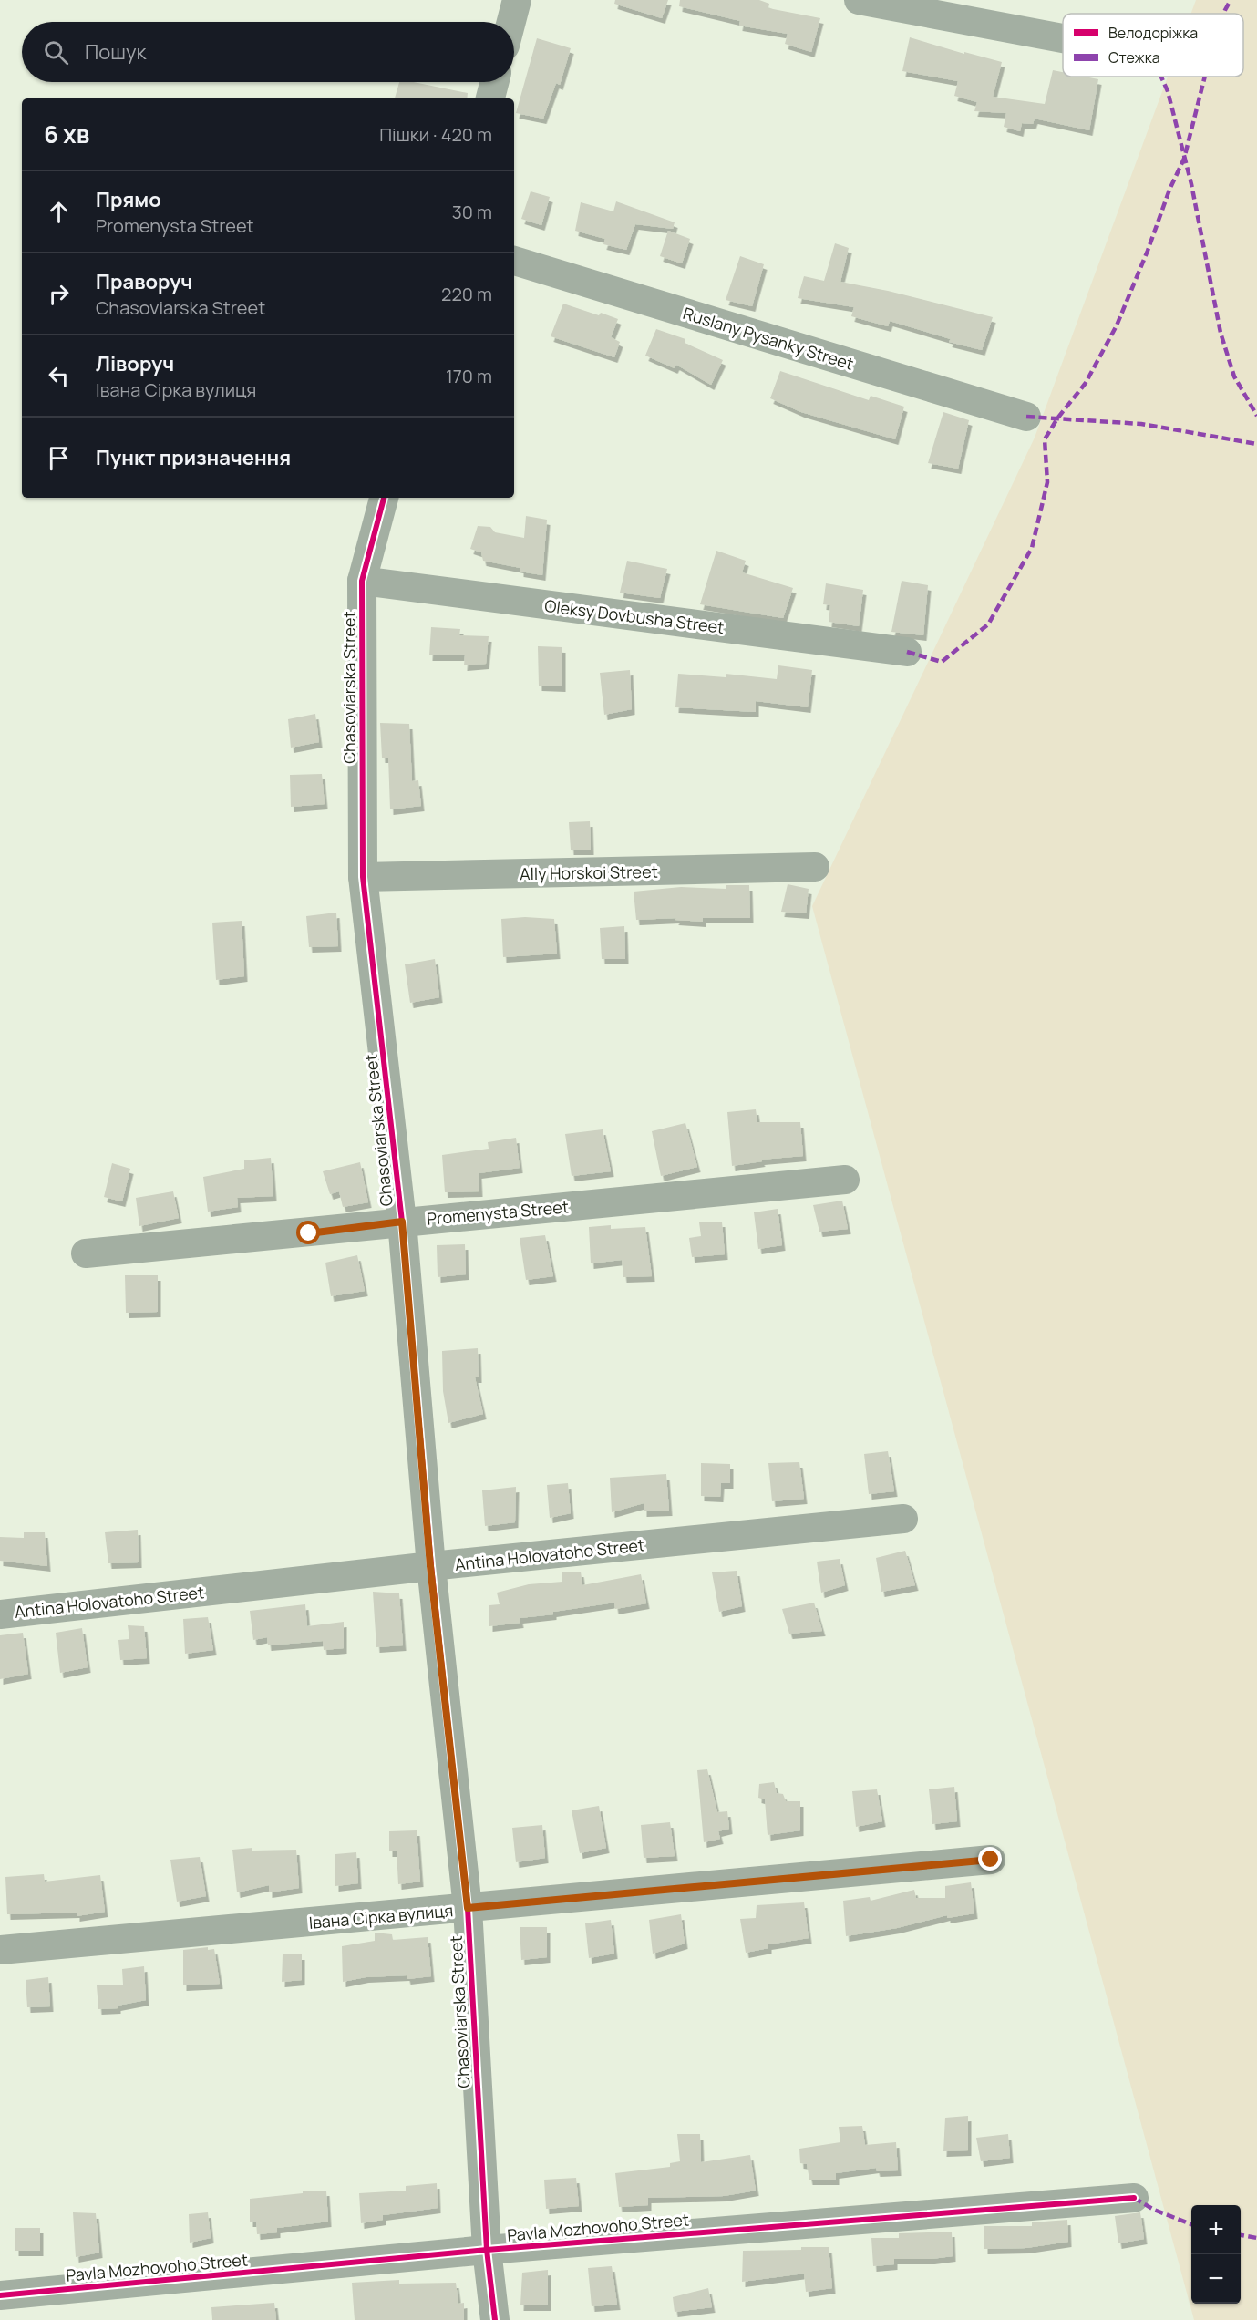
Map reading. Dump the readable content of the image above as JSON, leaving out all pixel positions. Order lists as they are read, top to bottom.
{
  "streets": {
    "street": [
      "Ruslany Pysanky Street",
      "Oleksy Dovbusha Street",
      "Chasoviarska Street",
      "Ally Horskoi Street",
      "Promenysta Street",
      "Antina Holovatoho Street",
      "Івана Сірка вулиця",
      "Pavla Mozhovoho Street"
    ]
  },
  "crossings": [
    ["Oleksy Dovbusha Street", "Chasoviarska Street"],
    ["Chasoviarska Street", "Ally Horskoi Street"],
    ["Chasoviarska Street", "Promenysta Street"],
    ["Chasoviarska Street", "Antina Holovatoho Street"],
    ["Chasoviarska Street", "Івана Сірка вулиця"],
    ["Chasoviarska Street", "Pavla Mozhovoho Street"]
  ],
  "legend": ["Велодоріжка", "Стежка"],
  "page": {
    "search": "Пошук",
    "heading": ["6 хв", "Пішки · 420 m"],
    "list": [
      ["Прямо", "Promenysta Street", "30 m"],
      ["Праворуч", "Chasoviarska Street", "220 m"],
      ["Ліворуч", "Івана Сірка вулиця", "170 m"],
      "Пункт призначення"
    ],
    "map_buttons": ["+", "−"]
  }
}
